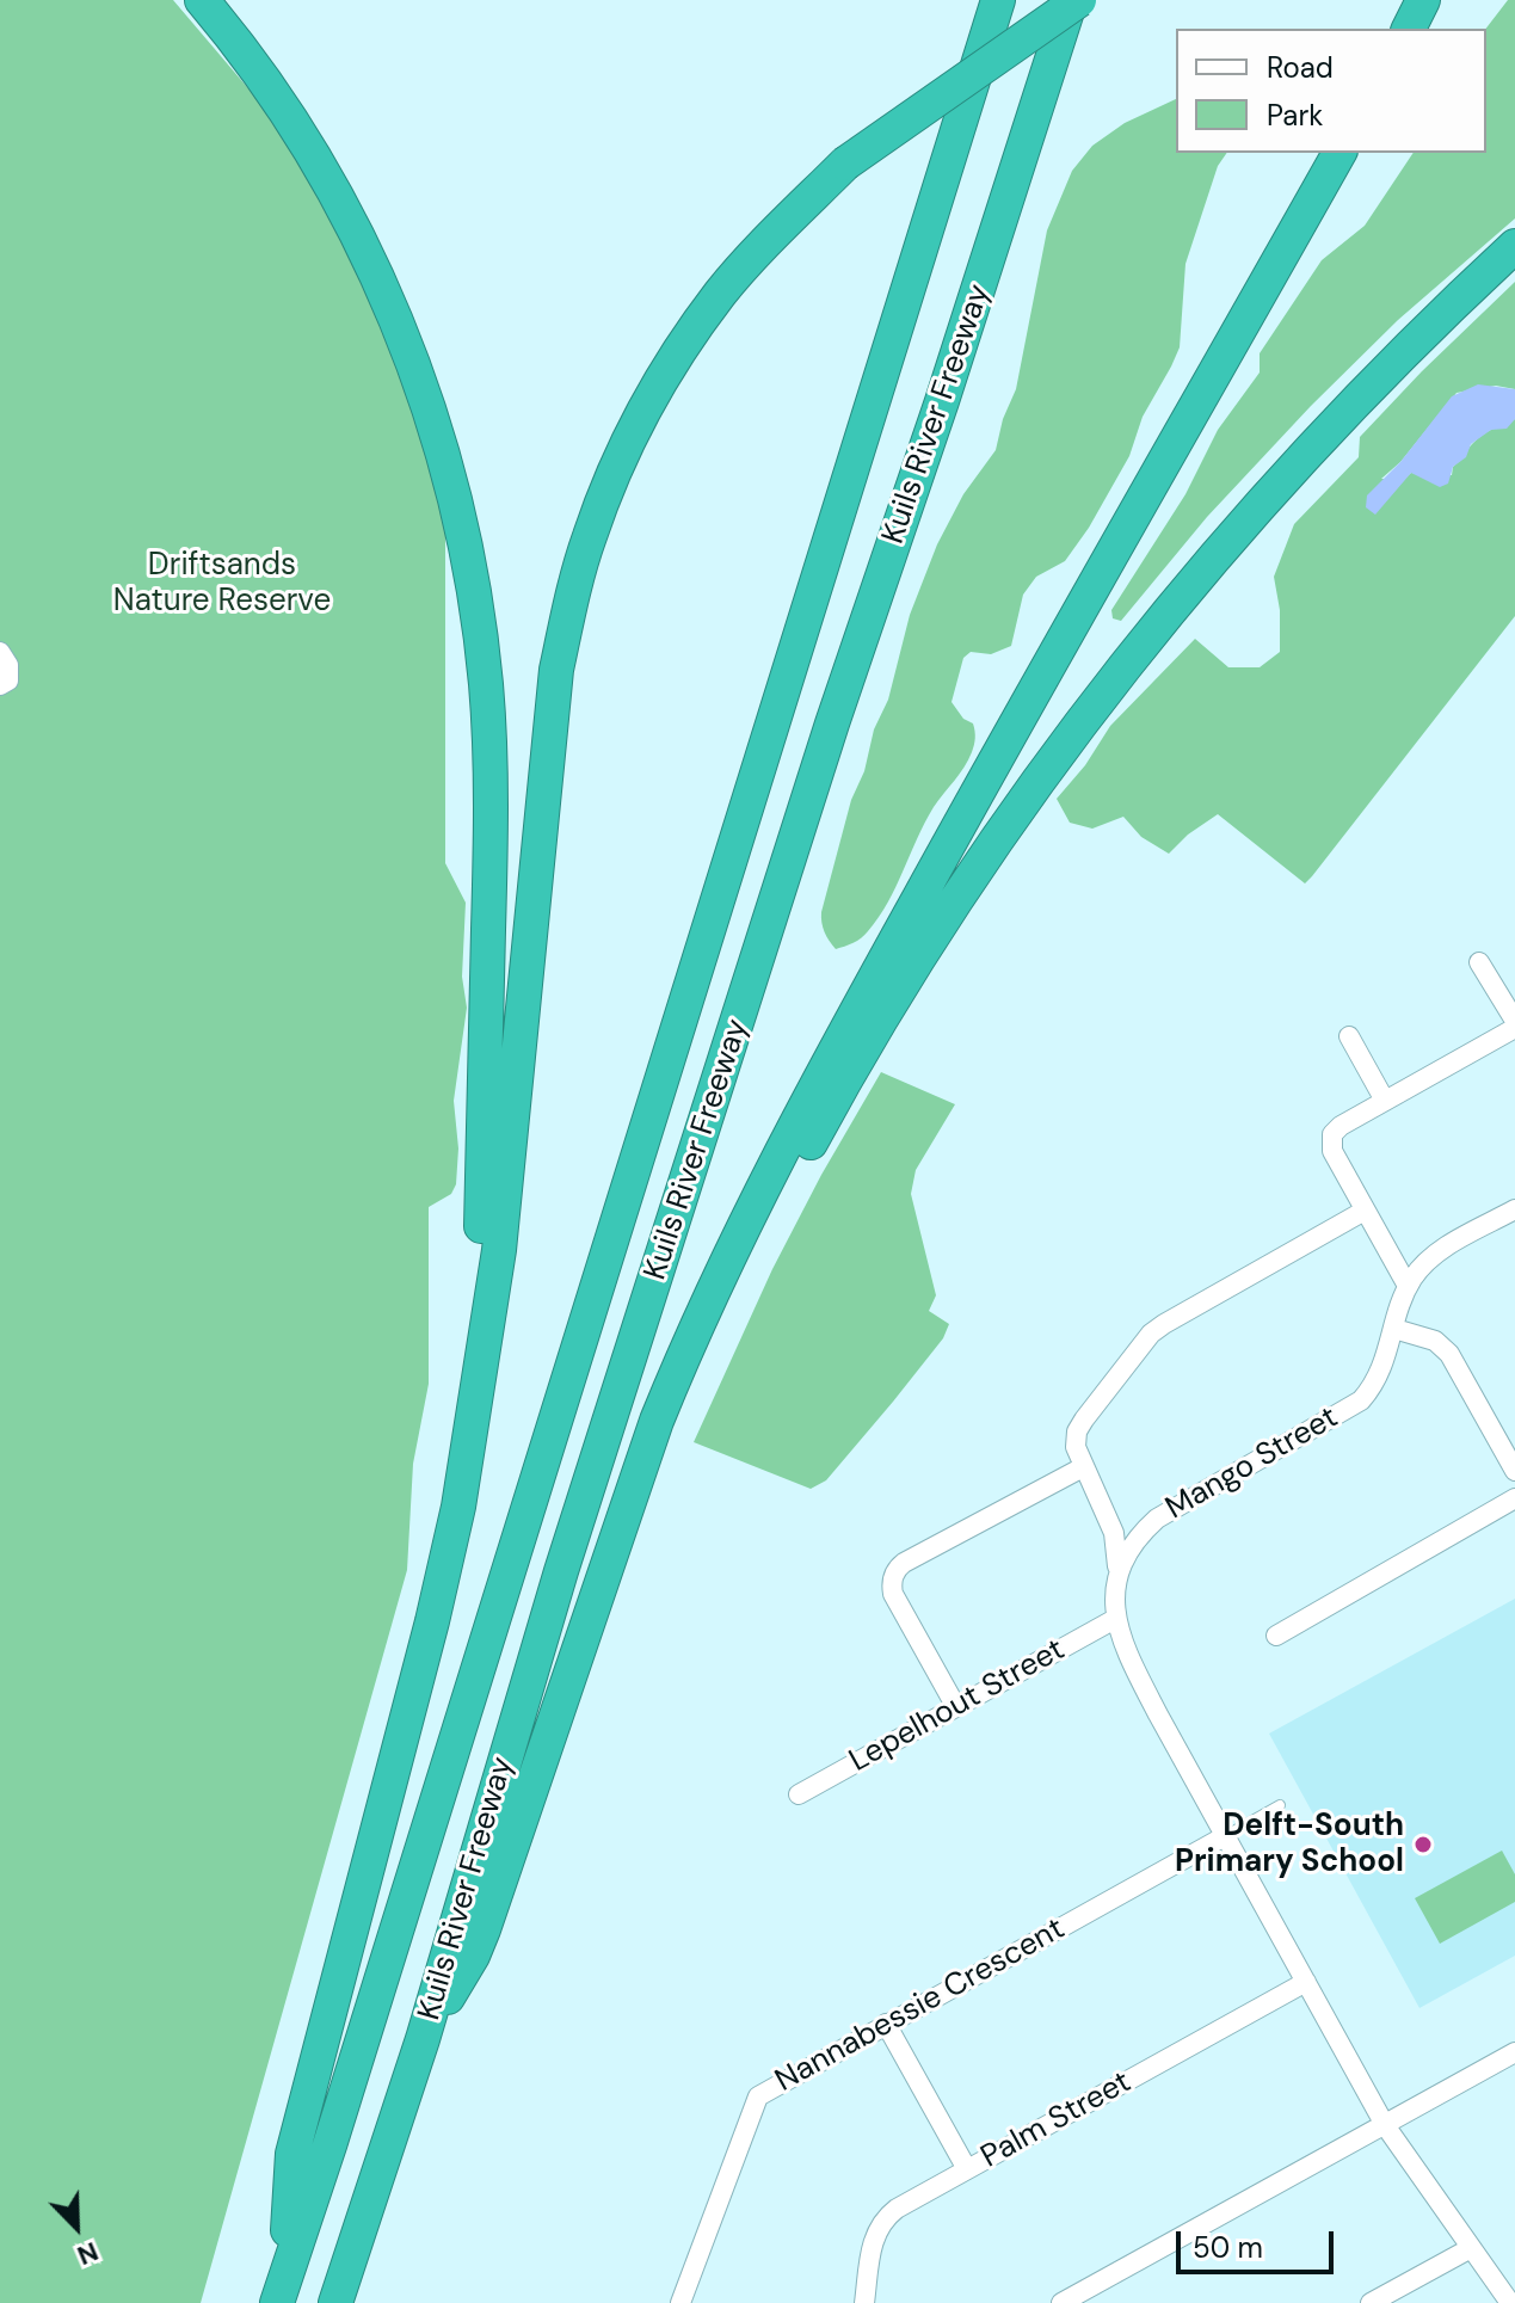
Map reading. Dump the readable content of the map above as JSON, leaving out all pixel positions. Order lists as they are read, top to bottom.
{
  "streets": {
    "highway": ["Kuils River Freeway"],
    "street": [
      "Mango Street",
      "Lepelhout Street",
      "Nannabessie Crescent",
      "Palm Street"
    ]
  },
  "crossings": [
    ["Mango Street", "Lepelhout Street"],
    ["Mango Street", "Nannabessie Crescent"],
    ["Mango Street", "Palm Street"]
  ],
  "parks": ["Driftsands Nature Reserve"],
  "places": ["Delft-South Primary School"],
  "legend": ["Road", "Park"],
  "scale_bar": "50 m",
  "north": "bottom right"
}
